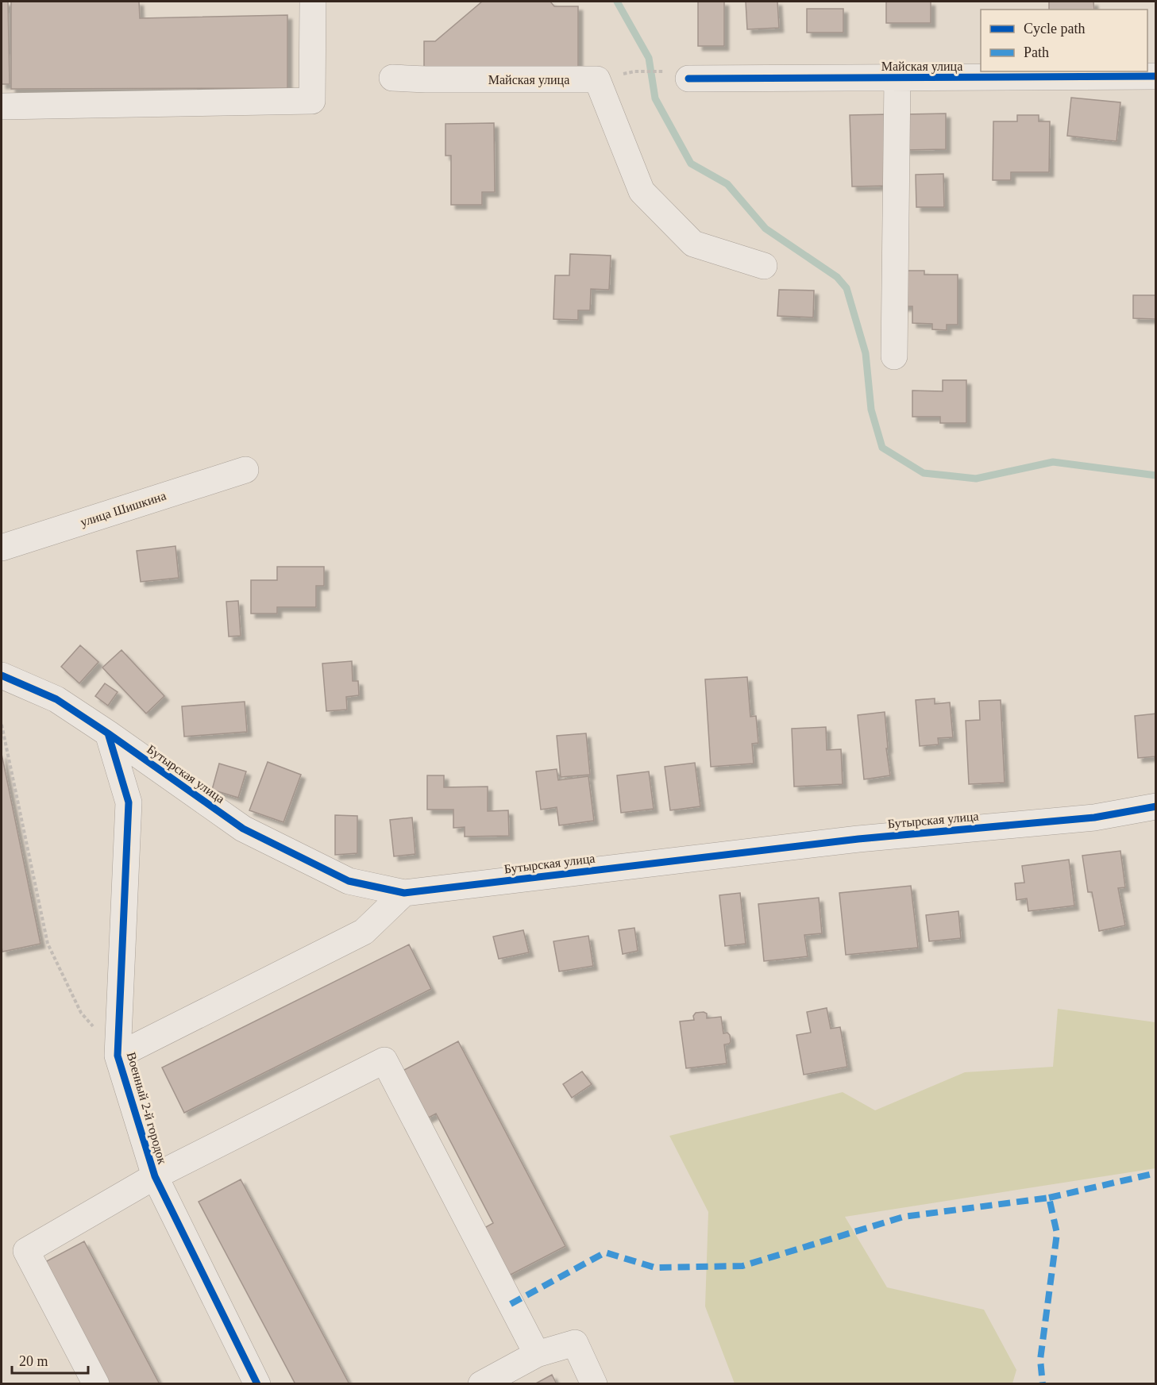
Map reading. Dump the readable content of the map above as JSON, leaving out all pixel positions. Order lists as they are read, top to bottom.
{
  "streets": {
    "street": [
      "Майская улица",
      "улица Шишкина",
      "Бутырская улица",
      "Военный 2-й городок"
    ]
  },
  "crossings": [
    ["Бутырская улица", "Военный 2-й городок"]
  ],
  "legend": ["Cycle path", "Path"],
  "scale_bar": "20 m"
}
